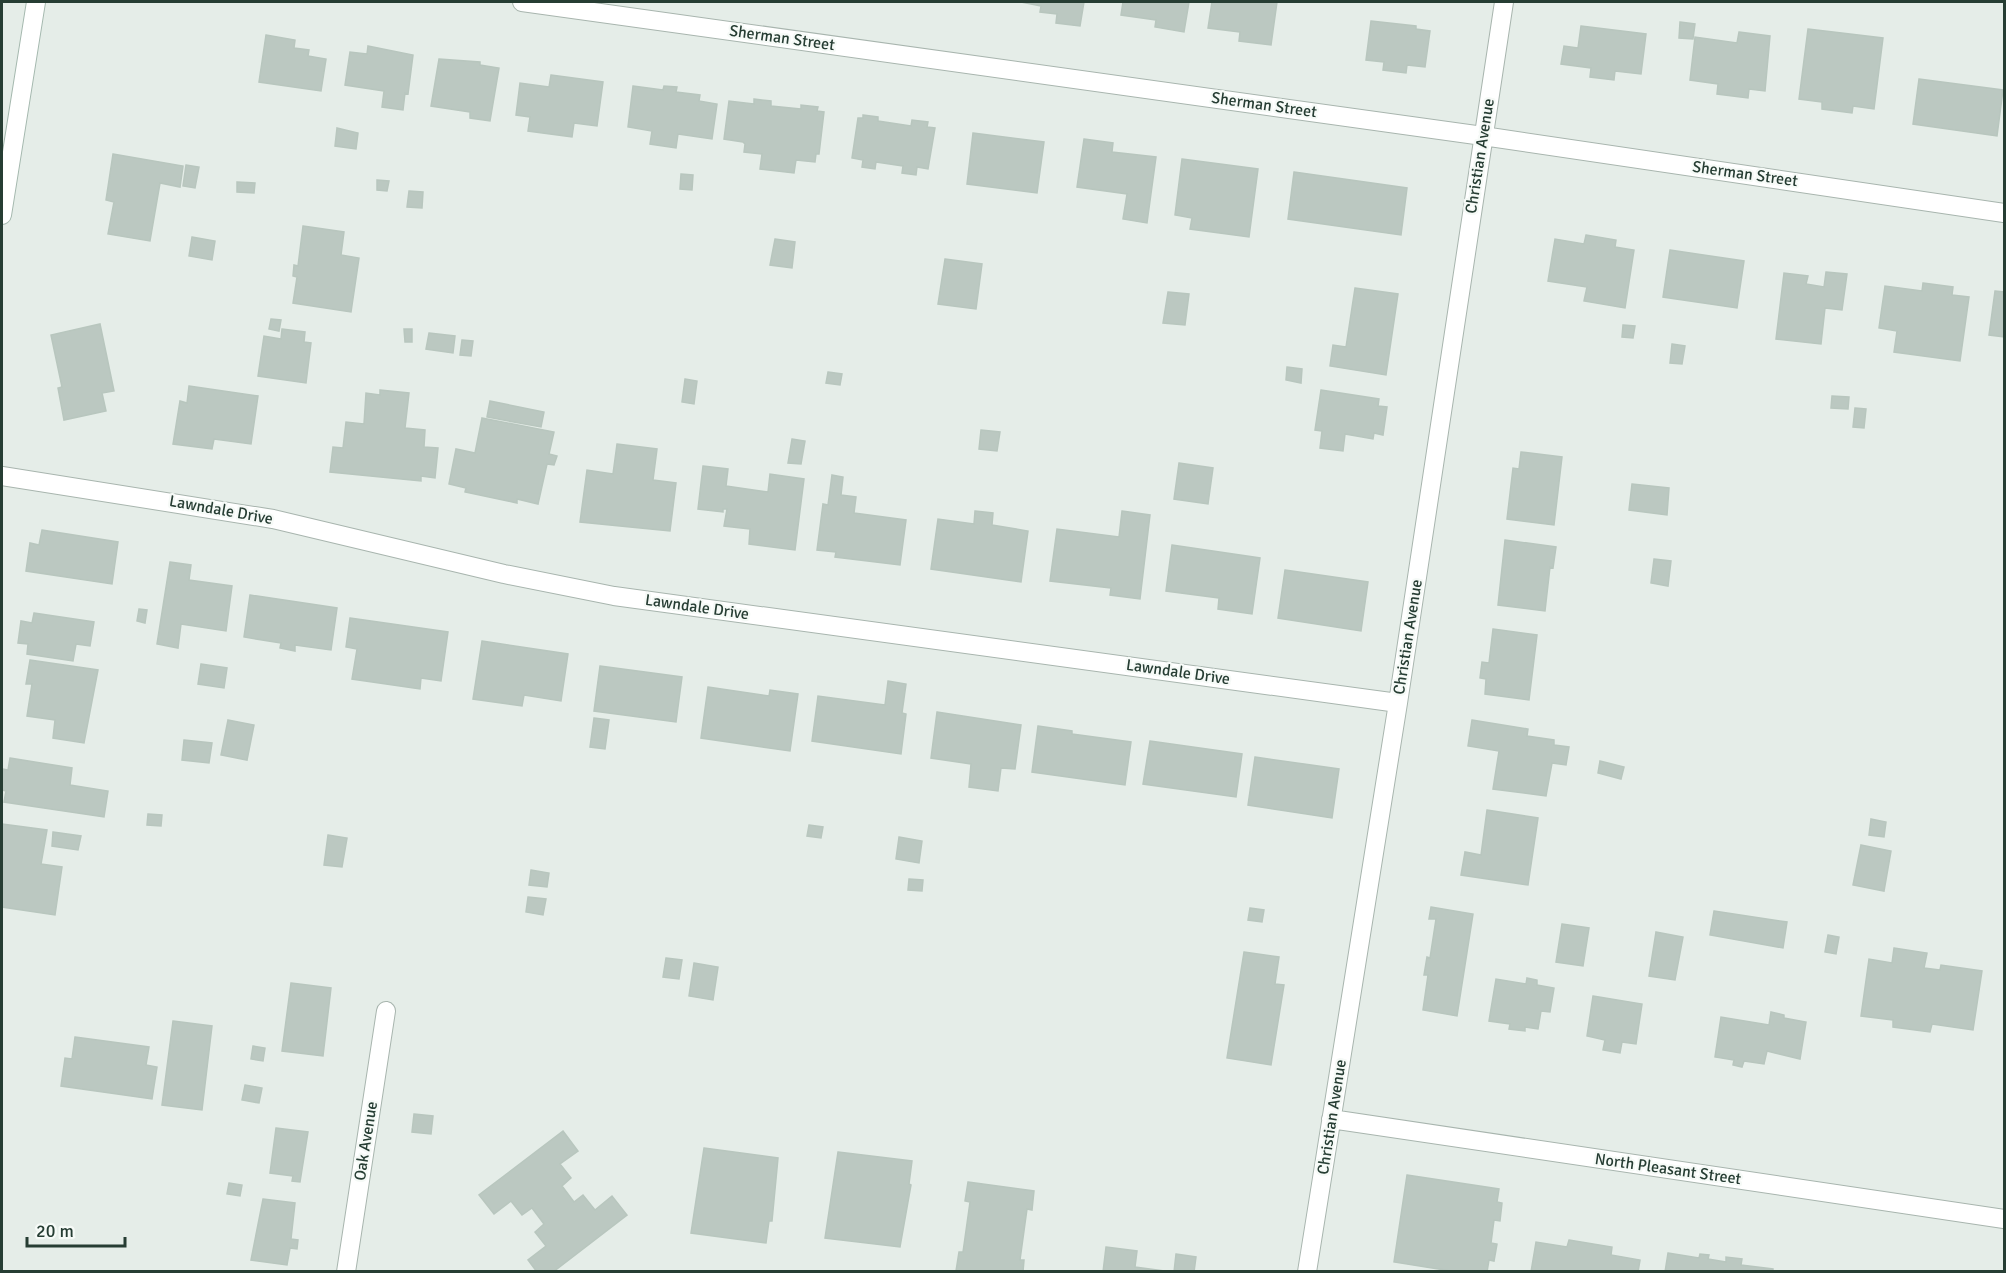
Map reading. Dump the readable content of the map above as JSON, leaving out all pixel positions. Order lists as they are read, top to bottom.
{
  "streets": {
    "street": [
      "Sherman Street",
      "Christian Avenue",
      "Lawndale Drive",
      "Oak Avenue",
      "North Pleasant Street"
    ]
  },
  "crossings": [
    ["Sherman Street", "Christian Avenue"],
    ["Christian Avenue", "Lawndale Drive"],
    ["Christian Avenue", "North Pleasant Street"]
  ],
  "scale_bar": "20 m"
}
